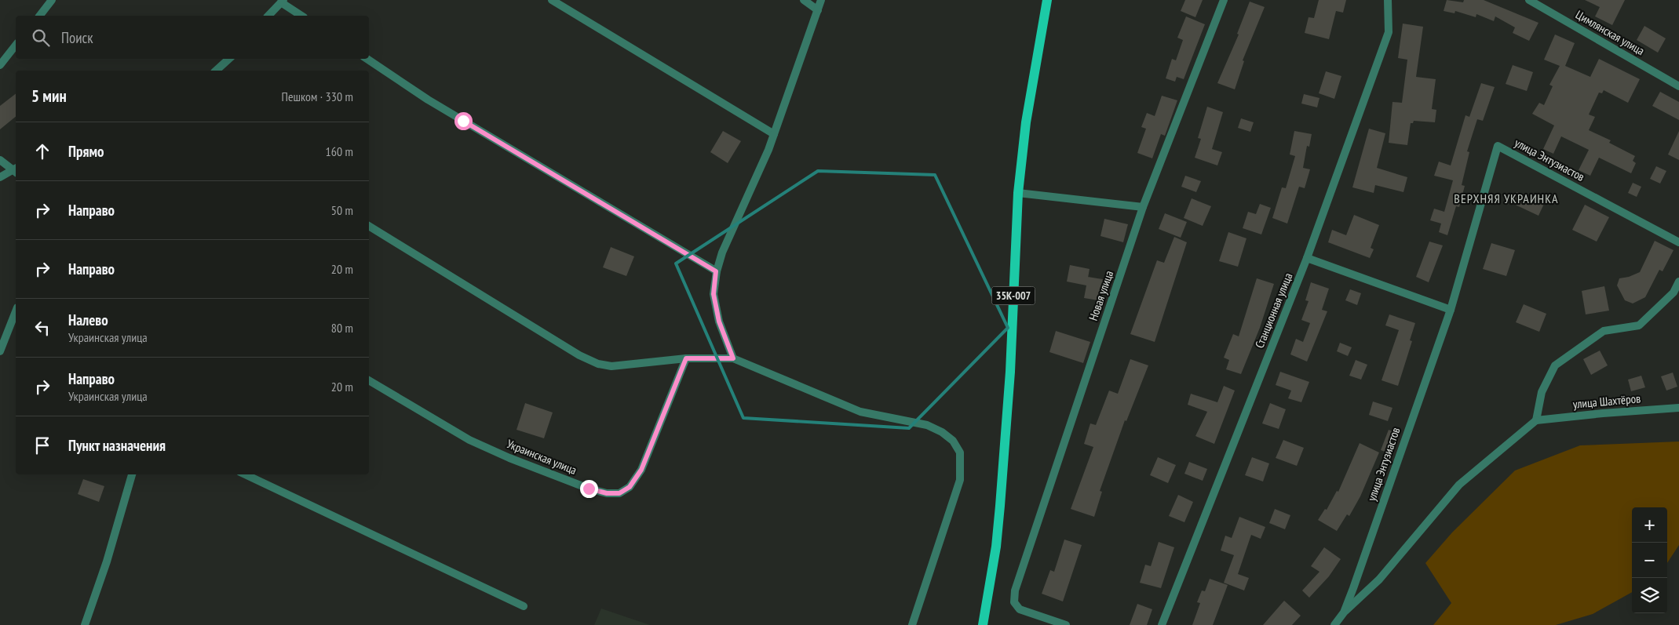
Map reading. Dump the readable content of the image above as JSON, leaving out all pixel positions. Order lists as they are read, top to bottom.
{
  "streets": {
    "main road": ["35К-007"],
    "street": [
      "Цимлянская улица",
      "улица Энтузиастов",
      "Новая улица",
      "Станционная улица",
      "улица Шахтёров",
      "Украинская улица"
    ]
  },
  "districts": ["ВЕРХНЯЯ УКРАИНКА"],
  "page": {
    "search": "Поиск",
    "heading": ["5 мин", "Пешком · 330 m"],
    "list": [
      ["Прямо", "160 m"],
      ["Направо", "50 m"],
      ["Направо", "20 m"],
      ["Налево", "Украинская улица", "80 m"],
      ["Направо", "Украинская улица", "20 m"],
      "Пункт назначения"
    ],
    "map_buttons": ["+", "−"]
  }
}
